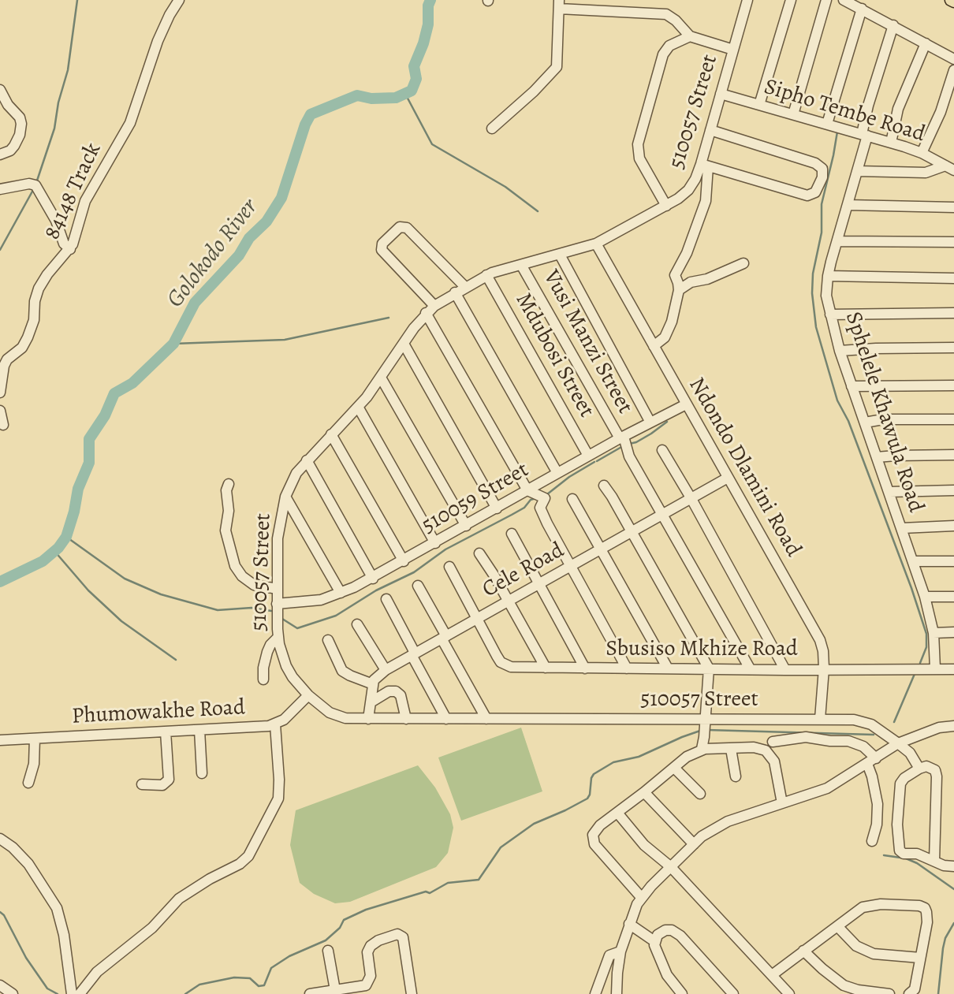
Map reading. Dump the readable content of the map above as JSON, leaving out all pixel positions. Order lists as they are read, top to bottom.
{
  "streets": {
    "street": [
      "Sipho Tembe Road",
      "510057 Street",
      "84148 Track",
      "Vusi Manzi Street",
      "Mdubosi Street",
      "Sphelele Khawula Road",
      "Ndondo Dlamini Road",
      "510059 Street",
      "Cele Road",
      "Sbusiso Mkhize Road",
      "Phumowakhe Road"
    ]
  },
  "crossings": [
    ["Sipho Tembe Road", "510057 Street"],
    ["Sipho Tembe Road", "Sphelele Khawula Road"],
    ["510057 Street", "Vusi Manzi Street"],
    ["510057 Street", "Mdubosi Street"],
    ["510057 Street", "Ndondo Dlamini Road"],
    ["510057 Street", "510059 Street"],
    ["510057 Street", "Phumowakhe Road"],
    ["Vusi Manzi Street", "510059 Street"],
    ["Vusi Manzi Street", "Cele Road"],
    ["Vusi Manzi Street", "Sbusiso Mkhize Road"],
    ["Mdubosi Street", "510059 Street"],
    ["Sphelele Khawula Road", "Sbusiso Mkhize Road"],
    ["Ndondo Dlamini Road", "510059 Street"],
    ["Ndondo Dlamini Road", "Cele Road"],
    ["Ndondo Dlamini Road", "Sbusiso Mkhize Road"],
    ["Cele Road", "Sbusiso Mkhize Road"]
  ],
  "water": ["Golokodo River"]
}
